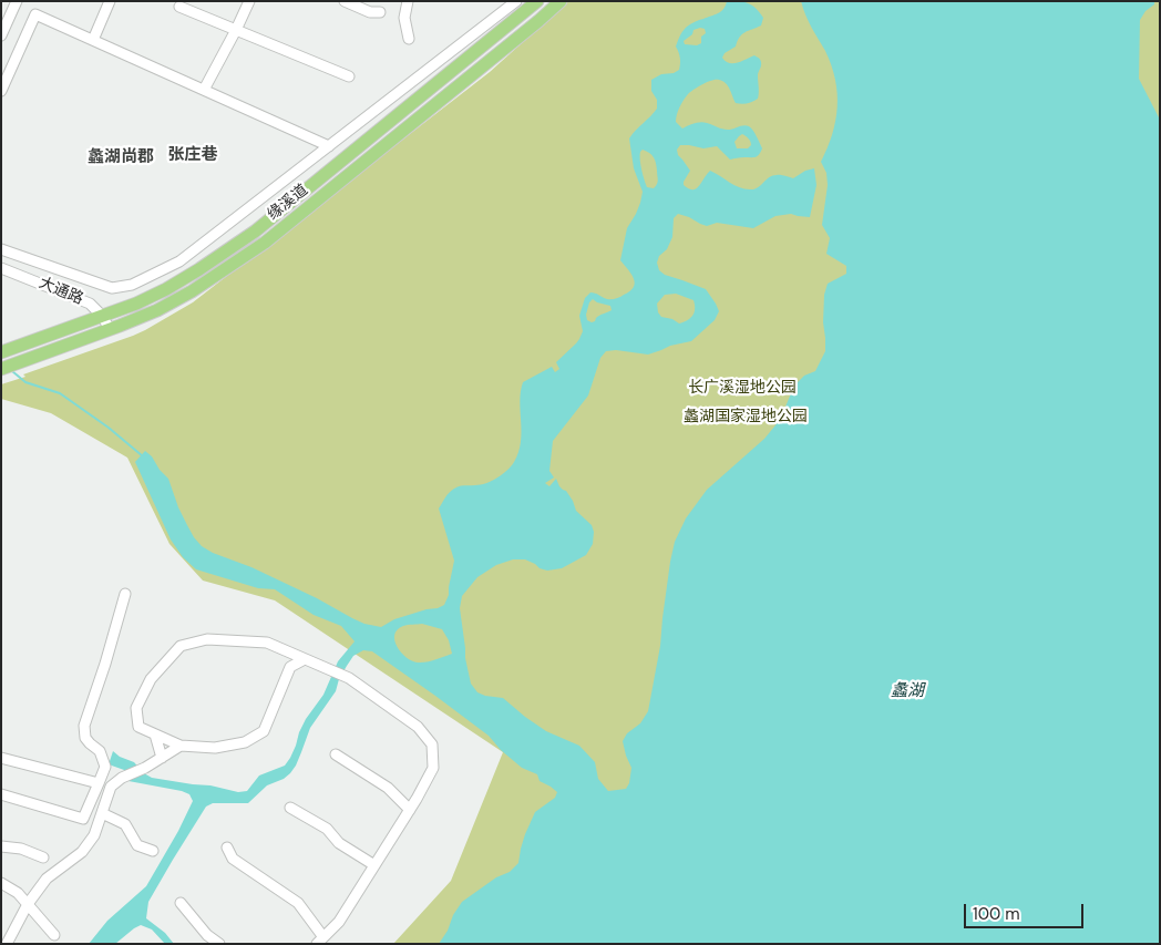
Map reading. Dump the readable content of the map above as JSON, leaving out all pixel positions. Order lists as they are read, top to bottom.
{
  "streets": {
    "main road": ["缘溪道"],
    "street": ["大通路"]
  },
  "crossings": [
    ["缘溪道", "大通路"]
  ],
  "districts": ["张庄巷", "蠡湖尚郡"],
  "water": ["蠡湖"],
  "parks": ["长广溪湿地公园", "蠡湖国家湿地公园"],
  "scale_bar": "100 m"
}
